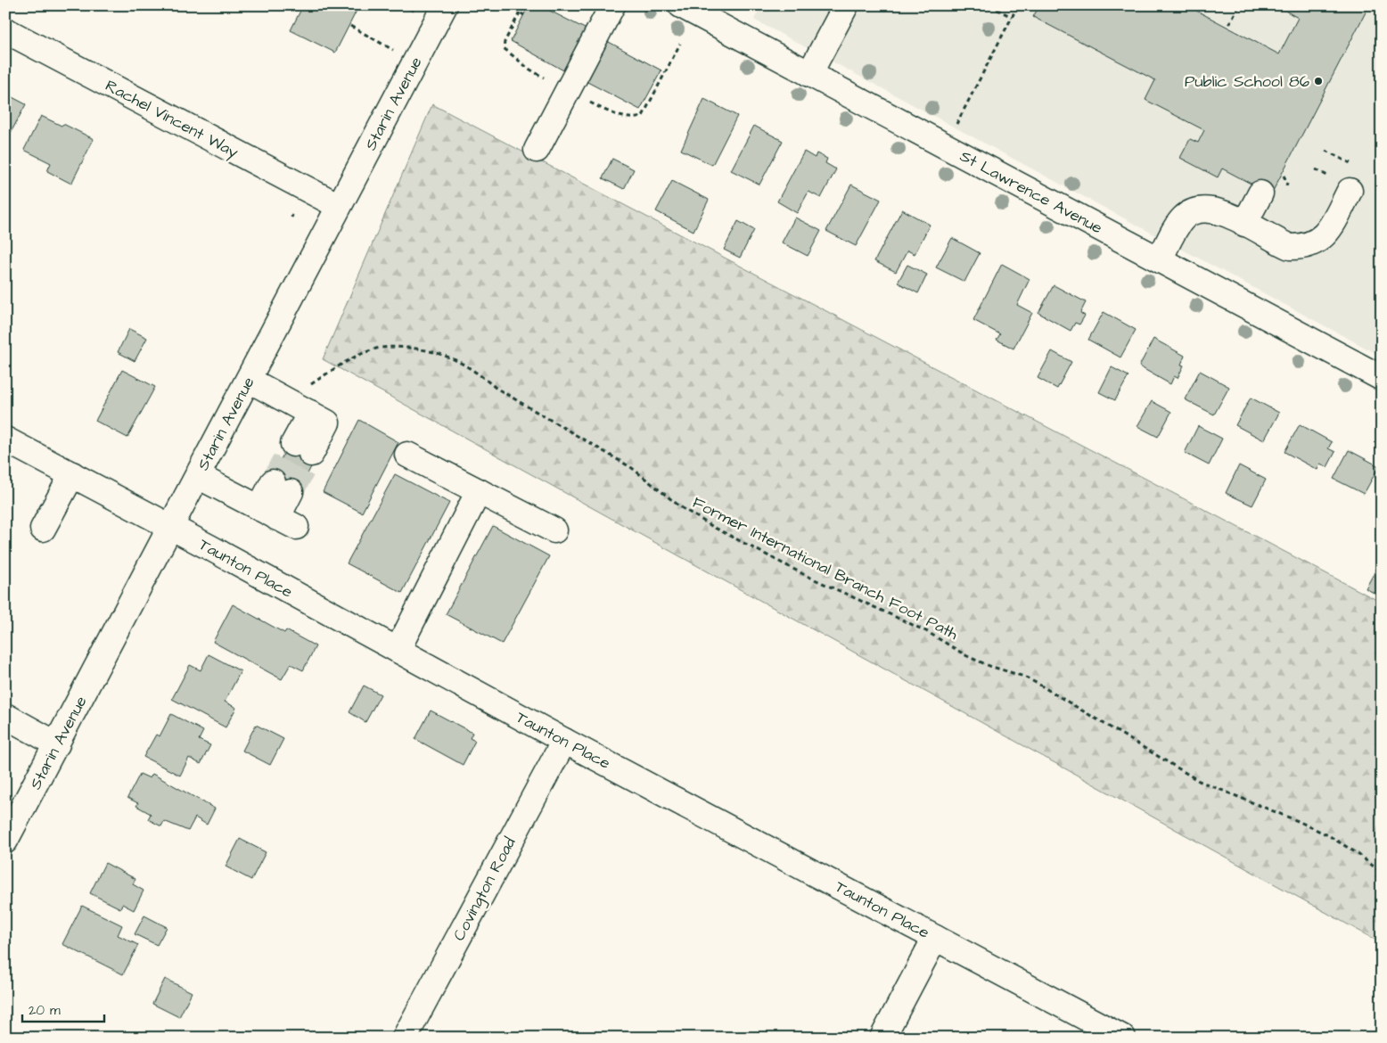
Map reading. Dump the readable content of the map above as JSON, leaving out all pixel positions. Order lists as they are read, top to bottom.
{
  "streets": {
    "street": [
      "Starin Avenue",
      "Rachel Vincent Way",
      "St Lawrence Avenue",
      "Taunton Place",
      "Covington Road"
    ],
    "path": ["Former International Branch Foot Path"]
  },
  "crossings": [
    ["Starin Avenue", "Rachel Vincent Way"],
    ["Starin Avenue", "Taunton Place"],
    ["Taunton Place", "Covington Road"]
  ],
  "places": ["Public School 86"],
  "scale_bar": "20 m"
}
